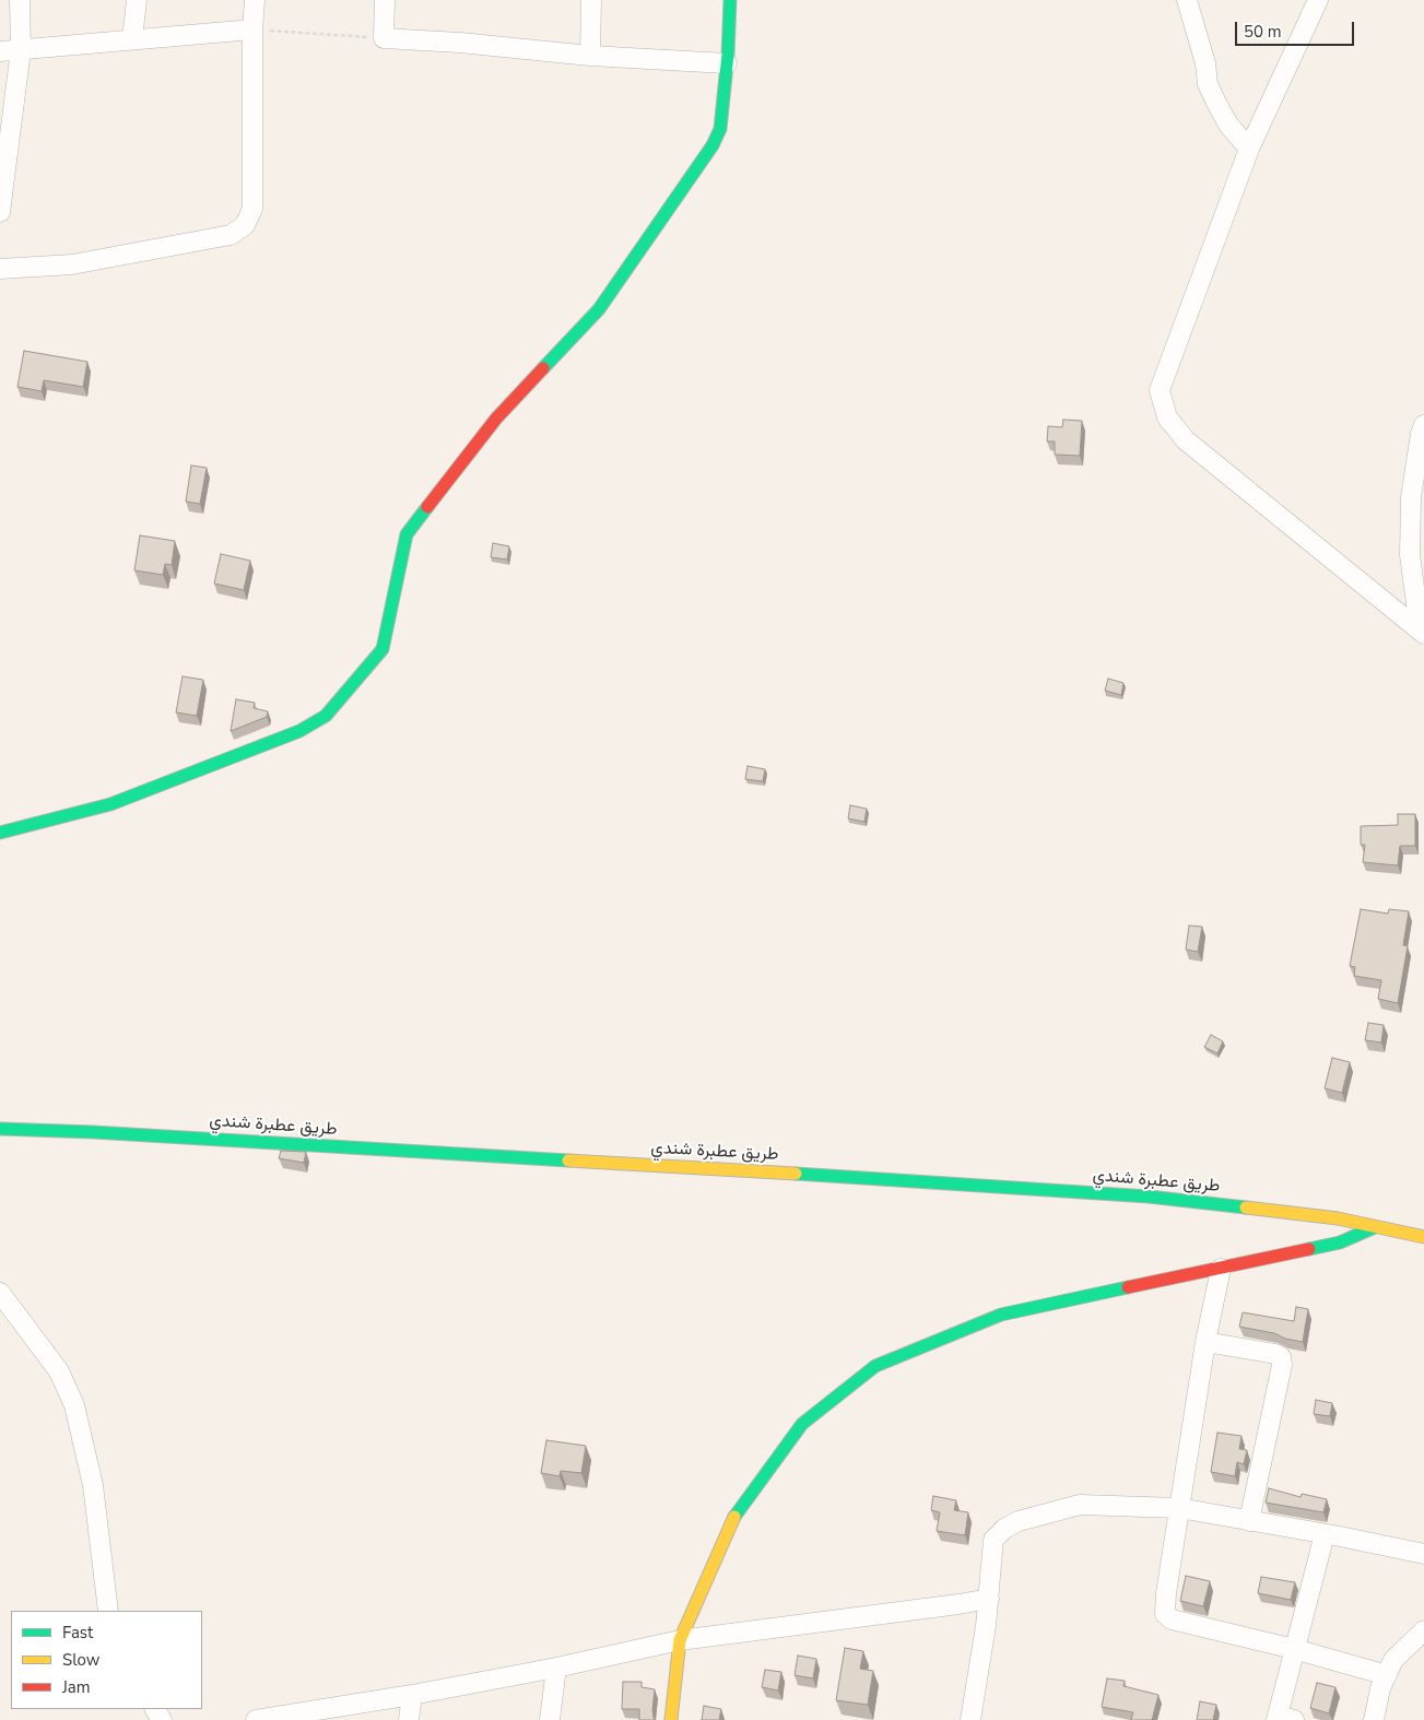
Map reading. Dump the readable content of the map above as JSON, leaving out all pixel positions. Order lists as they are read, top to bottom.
{
  "streets": {
    "main road": ["طريق عطبرة شندي"]
  },
  "legend": ["Fast", "Slow", "Jam"],
  "scale_bar": "50 m"
}
